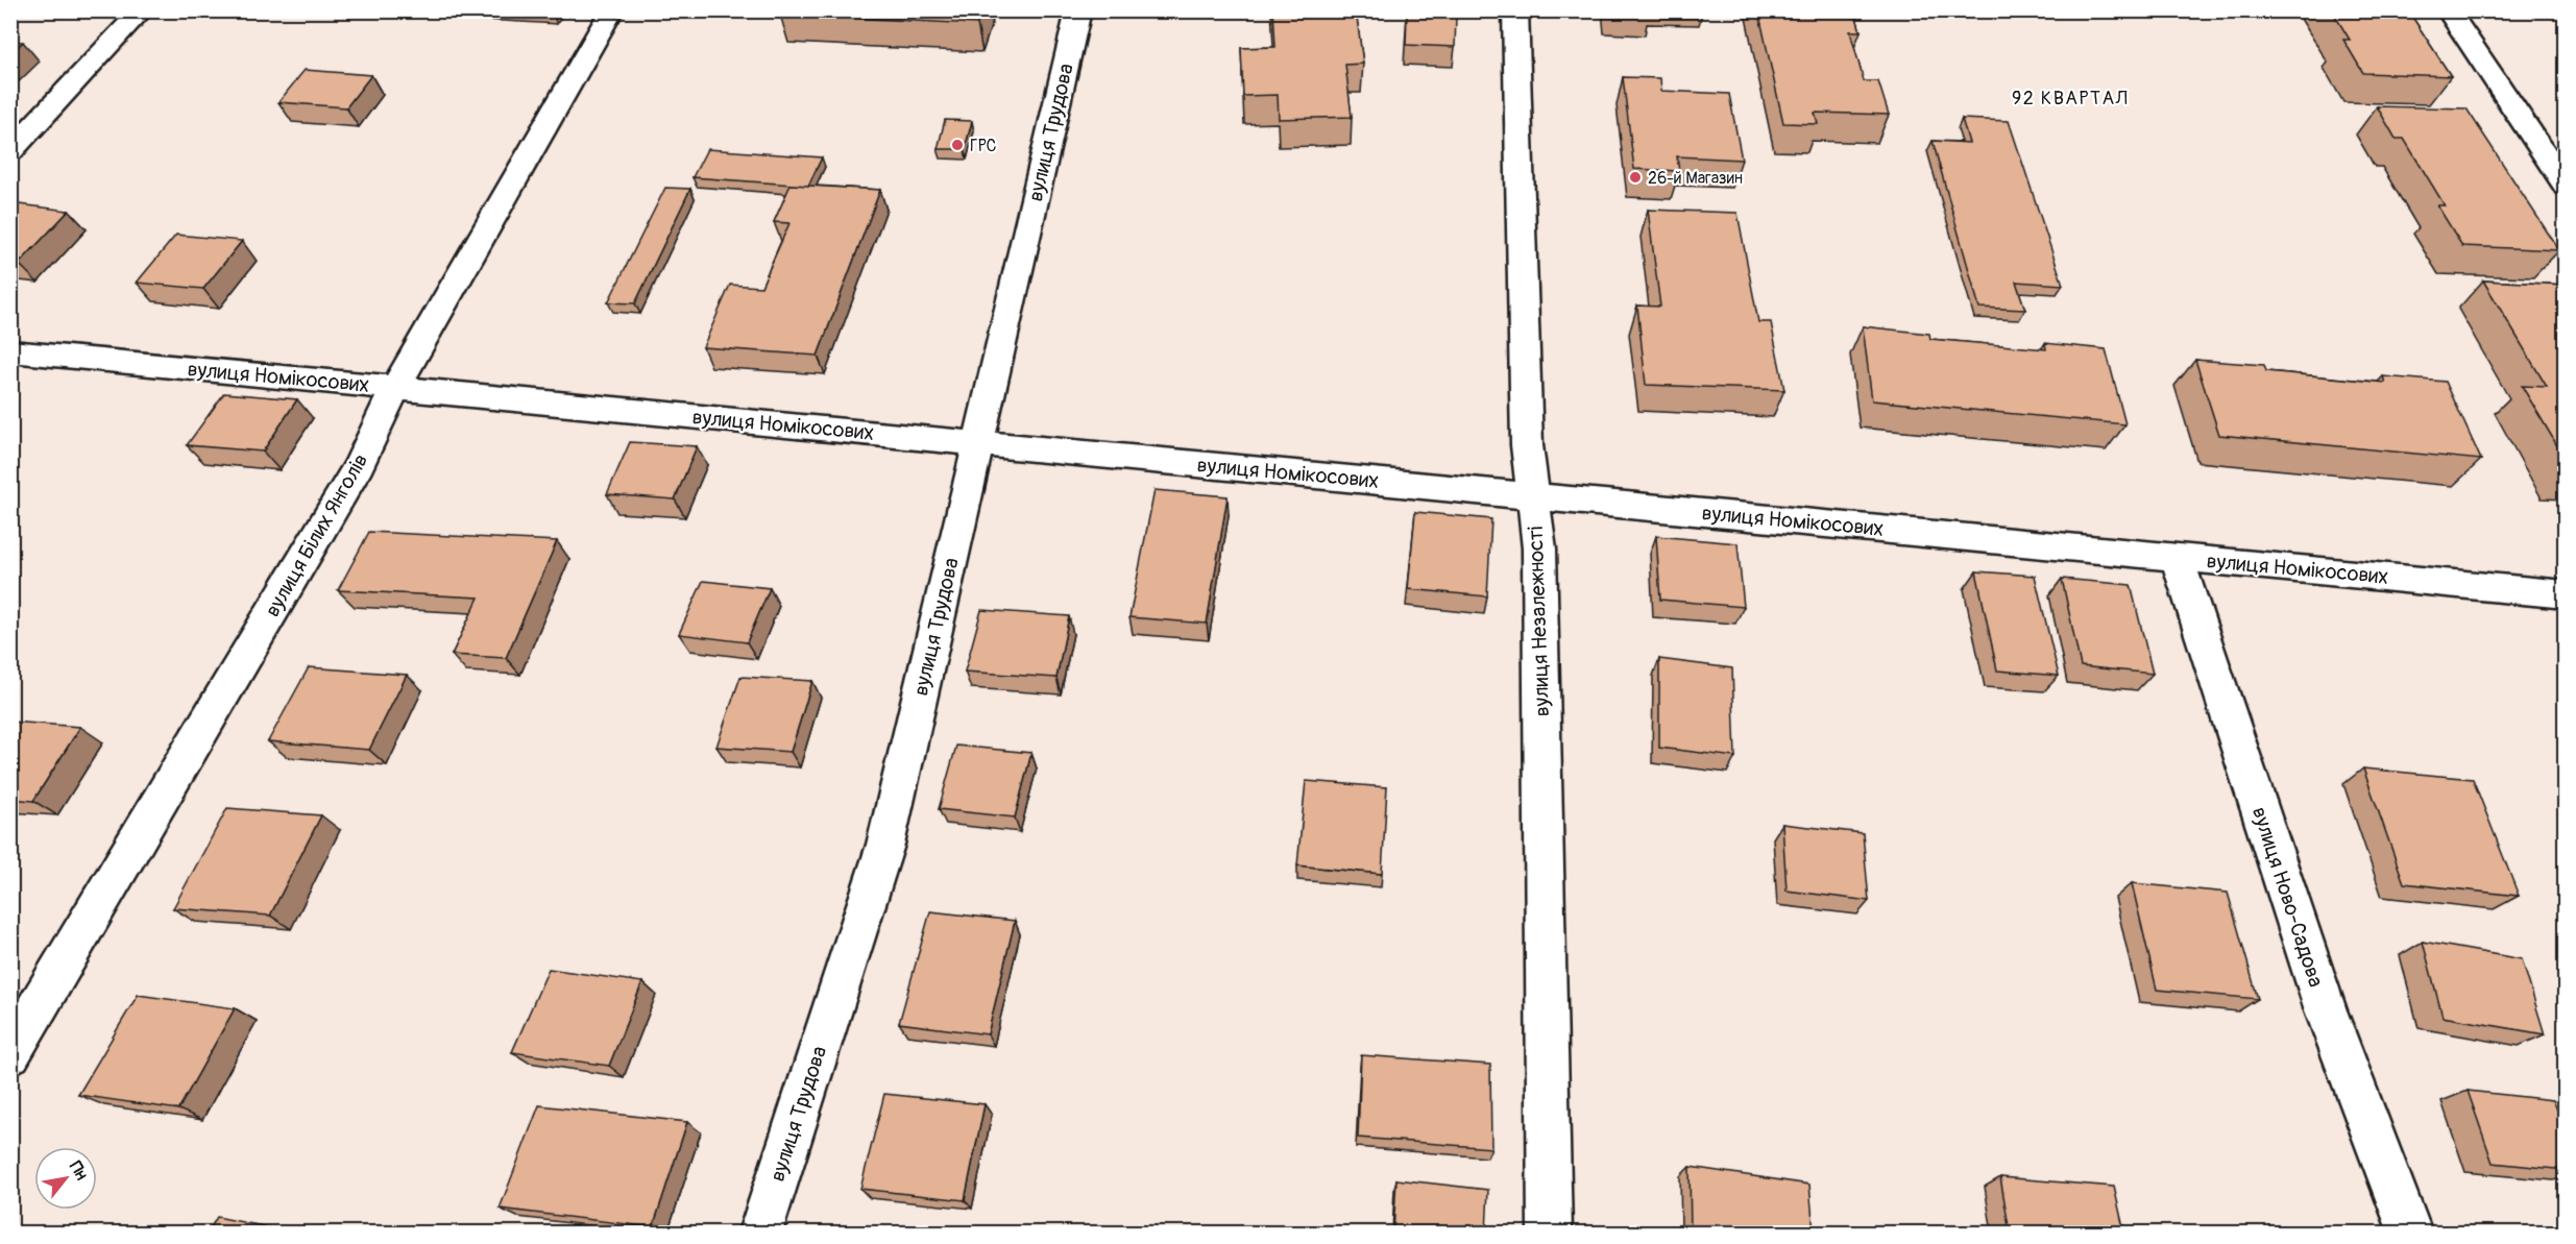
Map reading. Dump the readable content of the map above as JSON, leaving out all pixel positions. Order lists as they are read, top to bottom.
{
  "streets": {
    "street": [
      "вулиця Трудова",
      "вулиця Номікосових",
      "вулиця Білих Янголів",
      "вулиця Незалежності",
      "вулиця Ново-Садова"
    ]
  },
  "crossings": [
    ["вулиця Трудова", "вулиця Номікосових"],
    ["вулиця Номікосових", "вулиця Білих Янголів"],
    ["вулиця Номікосових", "вулиця Незалежності"],
    ["вулиця Номікосових", "вулиця Ново-Садова"]
  ],
  "districts": ["92 КВАРТАЛ"],
  "places": ["ГРС", "26-й Магазин"],
  "north": "top right"
}
